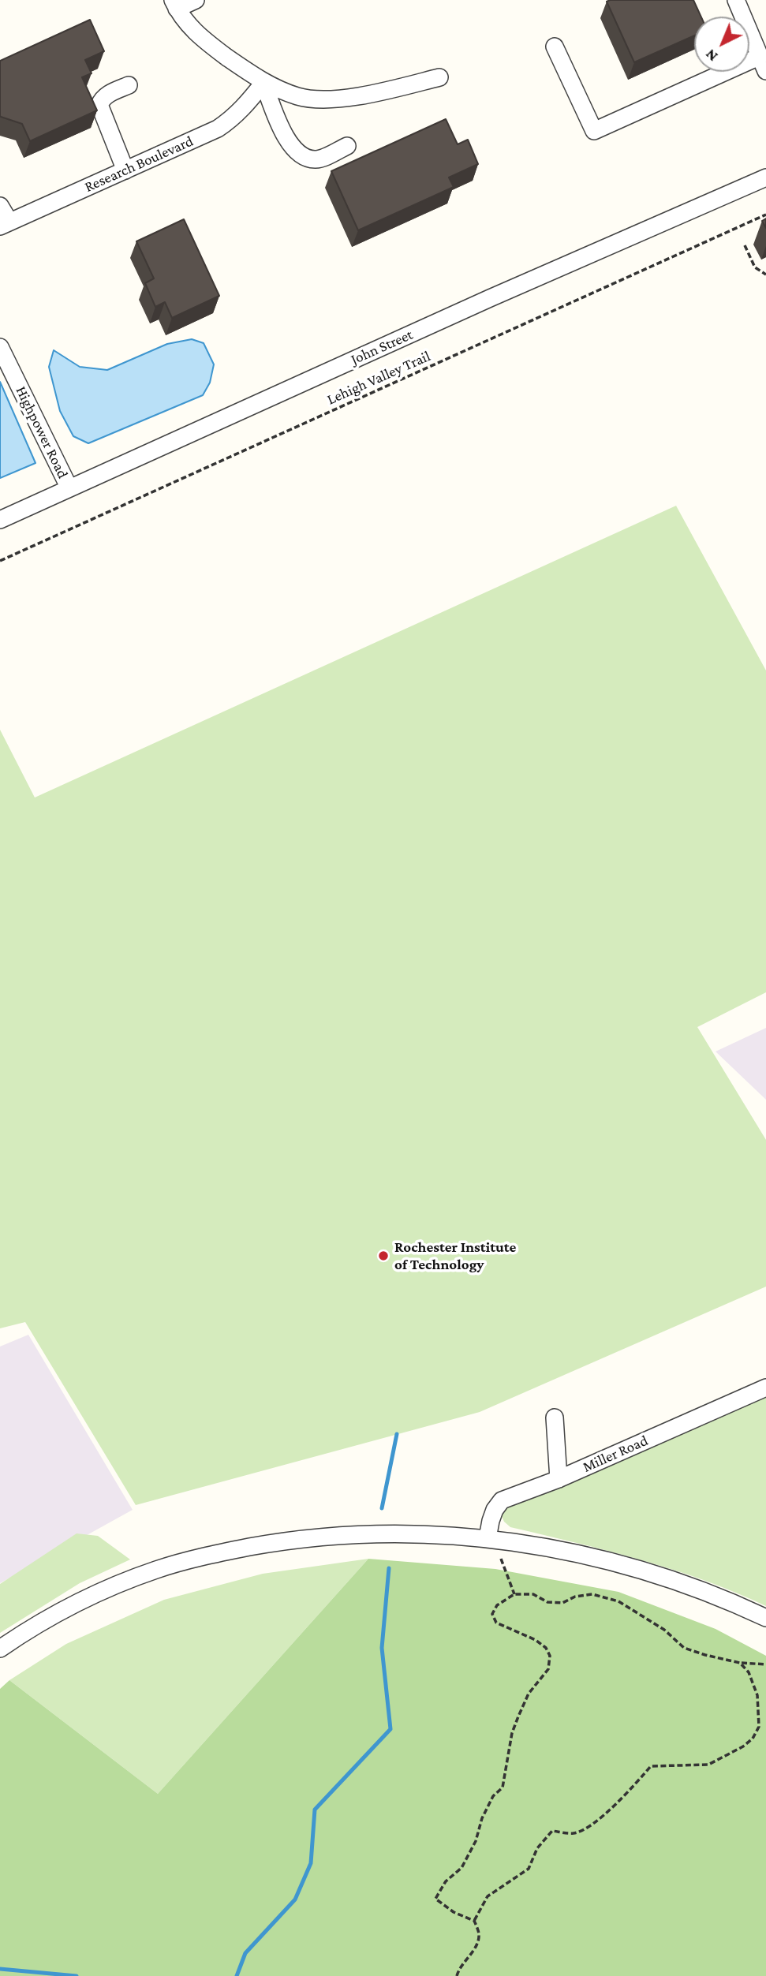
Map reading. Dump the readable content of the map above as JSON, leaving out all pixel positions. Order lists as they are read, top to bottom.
{
  "streets": {
    "street": [
      "Research Boulevard",
      "John Street",
      "Highpower Road",
      "Miller Road"
    ],
    "path": ["Lehigh Valley Trail"]
  },
  "crossings": [
    ["John Street", "Highpower Road"]
  ],
  "places": ["Rochester Institute of Technology"],
  "north": "bottom left"
}
